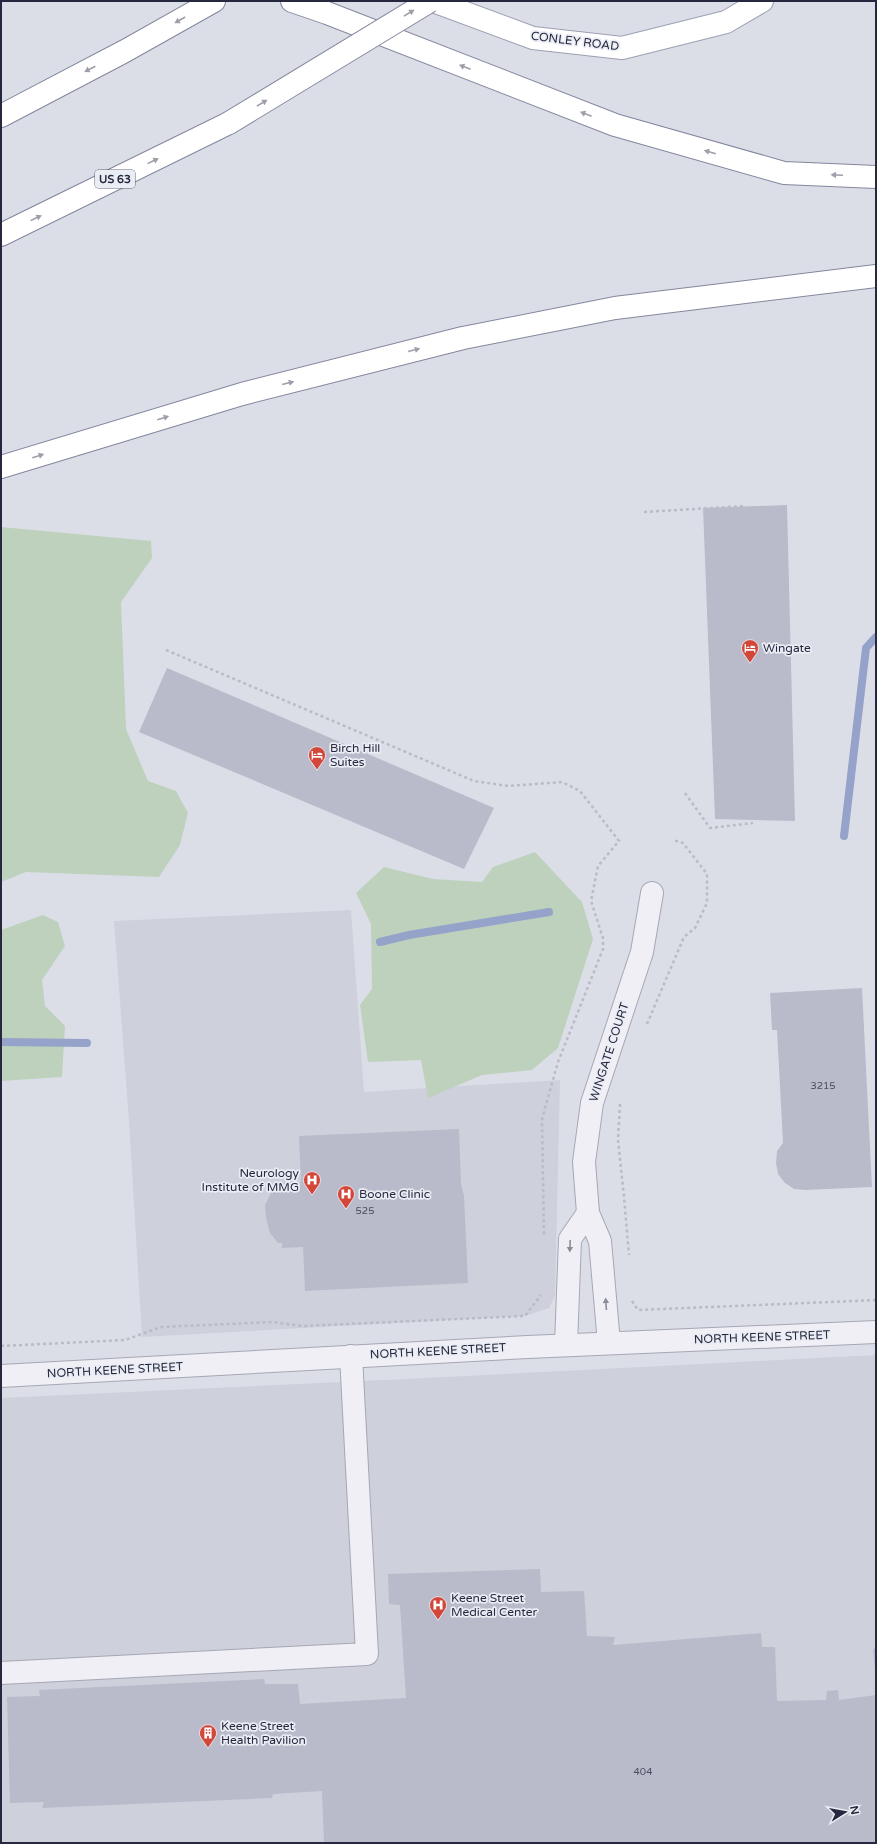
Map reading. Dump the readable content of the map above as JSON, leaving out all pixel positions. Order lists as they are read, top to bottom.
{
  "streets": {
    "main road": ["CONLEY ROAD", "US 63"],
    "street": ["WINGATE COURT", "NORTH KEENE STREET"]
  },
  "crossings": [
    ["WINGATE COURT", "NORTH KEENE STREET"]
  ],
  "places": {
    "hotel": ["Wingate", "Birch Hill Suites"],
    "hospital": ["Neurology Institute of MMG", "Boone Clinic", "Keene Street Medical Center"],
    "building": ["Keene Street Health Pavilion"]
  },
  "house_numbers": ["3215", "525", "404"],
  "north": "right"
}
